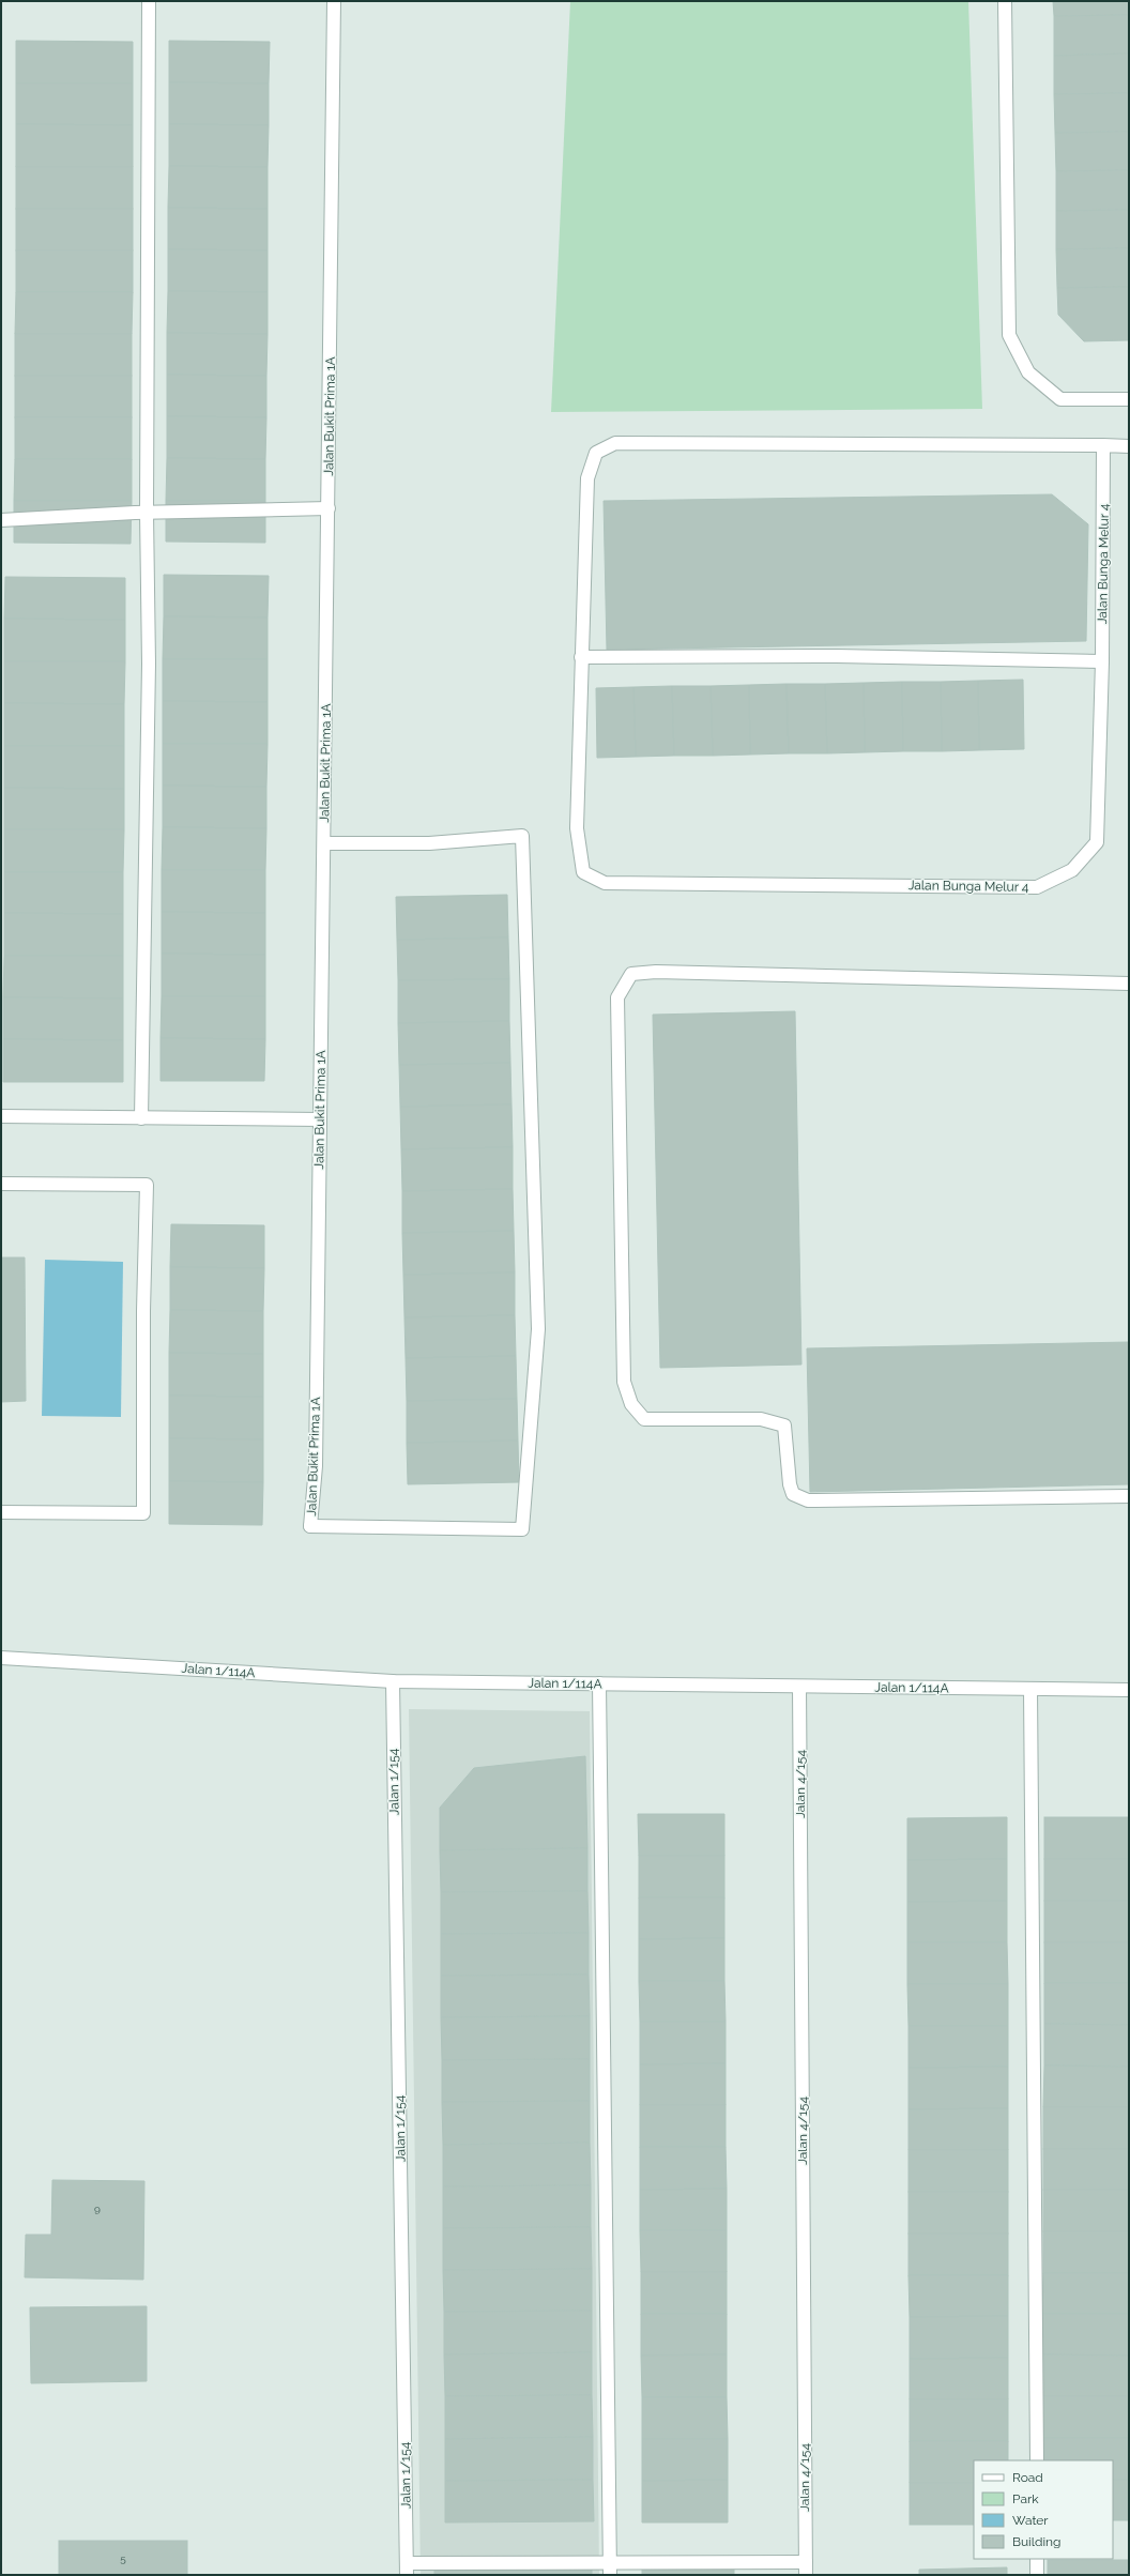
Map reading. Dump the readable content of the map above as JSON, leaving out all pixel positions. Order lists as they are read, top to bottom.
{
  "streets": {
    "street": [
      "Jalan Bukit Prima 1A",
      "Jalan Bunga Melur 4",
      "Jalan 1/114A",
      "Jalan 1/154",
      "Jalan 4/154"
    ]
  },
  "crossings": [
    ["Jalan 1/114A", "Jalan 1/154"],
    ["Jalan 1/114A", "Jalan 4/154"]
  ],
  "house_numbers": ["9", "5"],
  "legend": [
    "Road",
    "Park",
    "Water",
    "Building"
  ]
}
